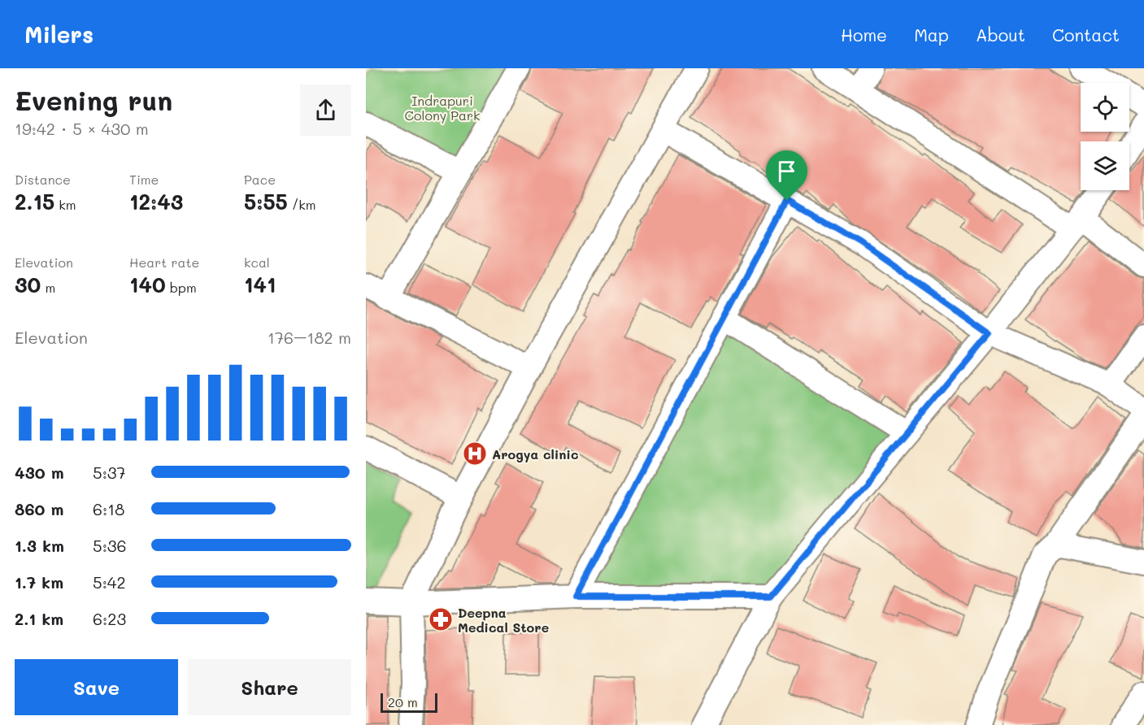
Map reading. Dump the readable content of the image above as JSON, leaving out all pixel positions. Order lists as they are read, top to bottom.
{
  "parks": ["Indrapuri Colony Park"],
  "places": {
    "hospital": ["Arogya clinic"],
    "pharmacy": ["Deepna Medical Store"]
  },
  "scale_bar": "20 m",
  "page": {
    "header": "Milers",
    "nav": [
      "Home",
      "Map",
      "About",
      "Contact"
    ],
    "heading": ["Evening run", "19:42 · 5 × 430 m"],
    "stats": [
      ["Distance", "2.15 km"],
      ["Time", "12:43"],
      ["Pace", "5:55 /km"],
      ["Elevation", "30 m"],
      ["Heart rate", "140 bpm"],
      ["kcal", "141"]
    ],
    "chart": ["Elevation", "176–182 m"],
    "list": [
      {
        "name": "430 m",
        "note": "5:37"
      },
      {
        "name": "860 m",
        "note": "6:18"
      },
      {
        "name": "1.3 km",
        "note": "5:36"
      },
      {
        "name": "1.7 km",
        "note": "5:42"
      },
      {
        "name": "2.1 km",
        "note": "6:23"
      }
    ],
    "buttons": ["Save", "Share"],
    "scale": "20 m"
  }
}
